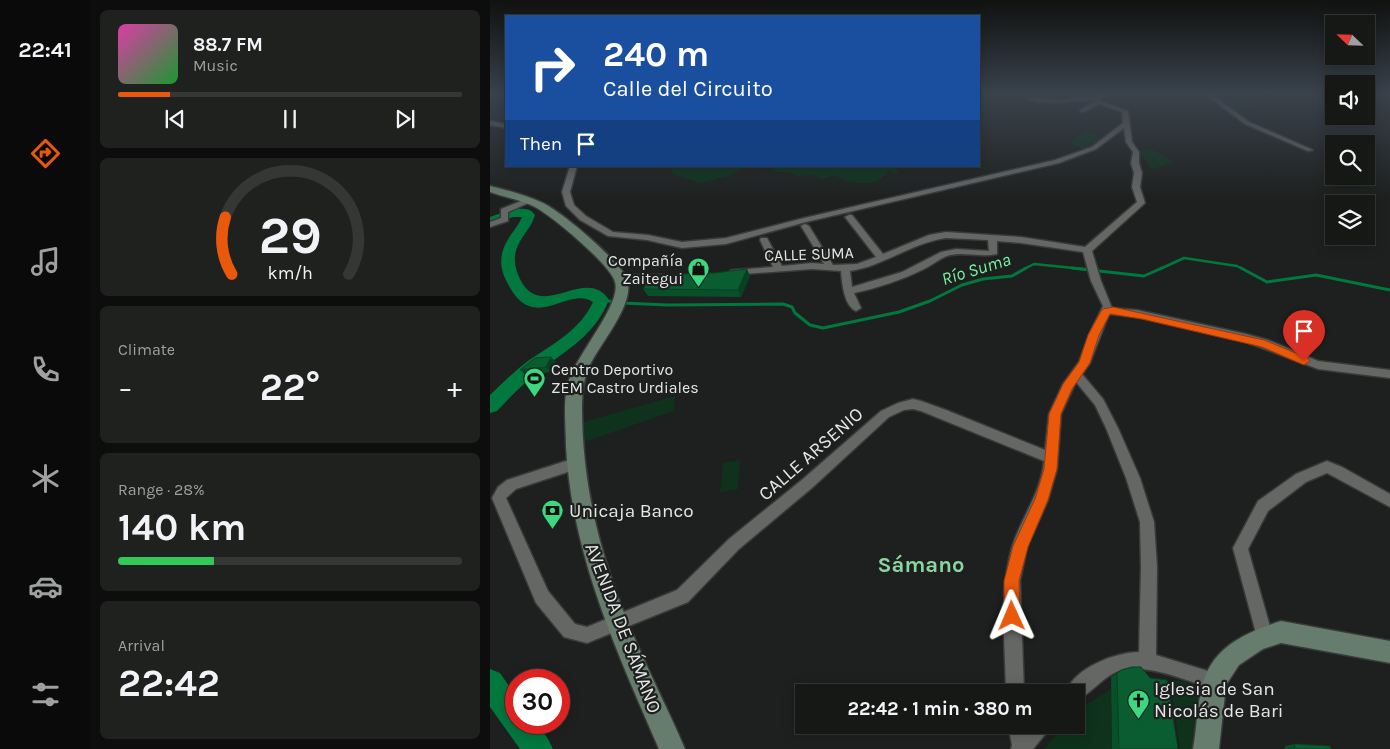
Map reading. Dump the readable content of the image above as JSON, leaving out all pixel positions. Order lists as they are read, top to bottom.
{
  "streets": {
    "street": ["CALLE SUMA", "CALLE ARSENIO", "AVENIDA DE SÁMANO"]
  },
  "crossings": [
    ["CALLE ARSENIO", "AVENIDA DE SÁMANO"]
  ],
  "districts": ["Sámano"],
  "water": ["Río Suma"],
  "places": {
    "shop": ["Compañía Zaitegui"],
    "sports": ["Centro Deportivo ZEM Castro Urdiales"],
    "bank": ["Unicaja Banco"],
    "church": ["Iglesia de San Nicolás de Bari"]
  },
  "north": "top left",
  "page": {
    "tabs": "22:41",
    "turn": ["240 m", "Calle del Circuito"],
    "song": ["88.7 FM", "Music"],
    "then": "Then",
    "tile": [
      "Climate",
      ["Range · 28%", "140 km"],
      ["Arrival", "22:42"]
    ],
    "heat": ["−", "22°", "+"],
    "limit": "30",
    "trip": "22:42 · 1 min · 380 m",
    "gauge": ["29", "km/h"]
  }
}
